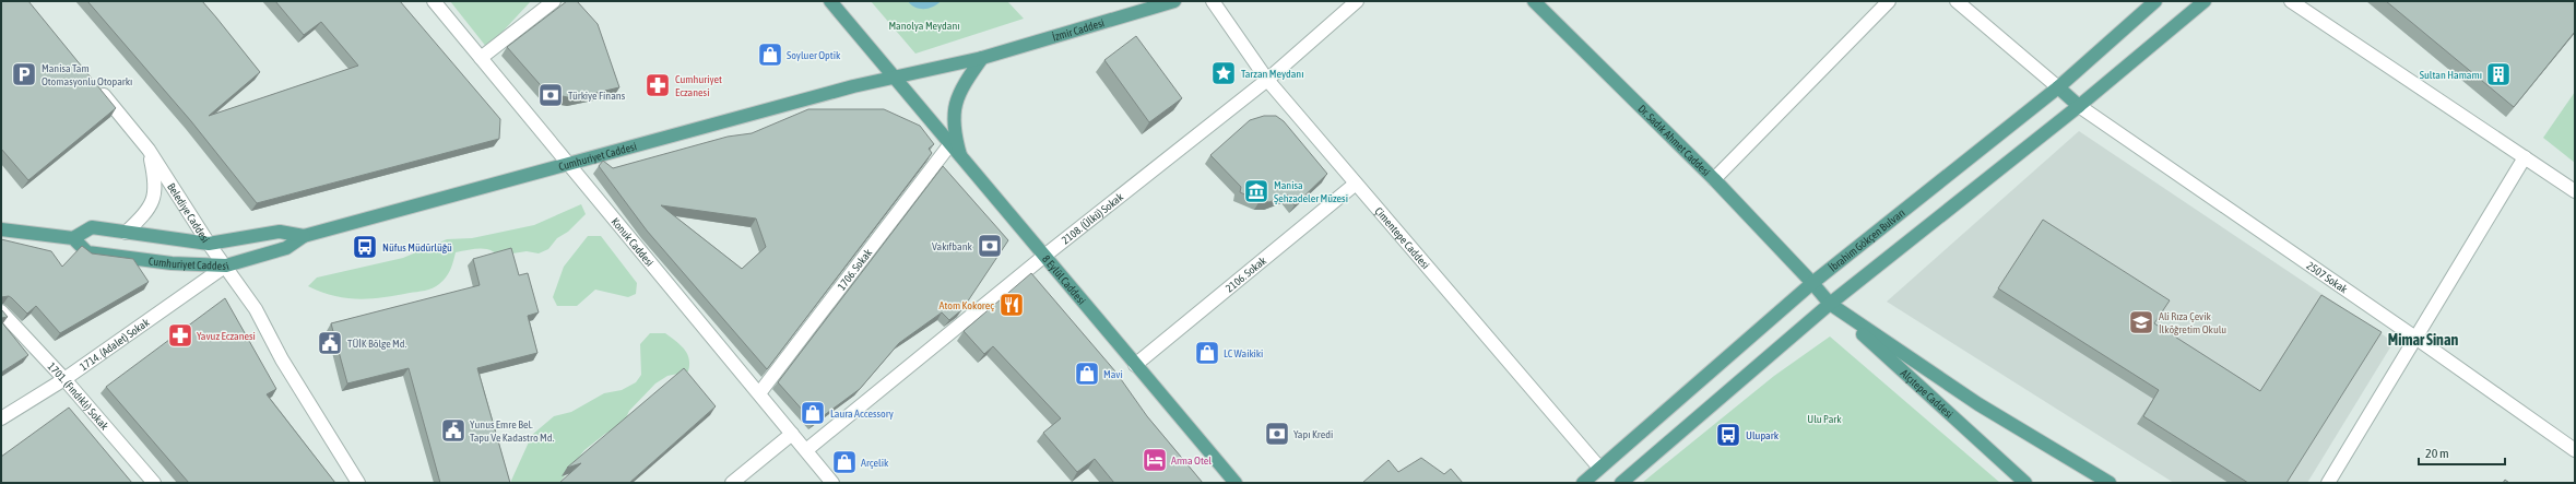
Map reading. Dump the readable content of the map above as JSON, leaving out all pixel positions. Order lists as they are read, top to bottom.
{
  "streets": {
    "main road": [
      "İzmir Caddesi",
      "Dr. Sadık Ahmet Caddesi",
      "Cumhuriyet Caddesi",
      "İbrahim Gökçen Bulvarı",
      "8 Eylül Caddesi",
      "Alçıtepe Caddesi"
    ],
    "street": [
      "Belediye Caddesi",
      "2108. (Ülkü) Sokak",
      "Çimentepe Caddesi",
      "Konuk Caddesi",
      "1706. Sokak",
      "2106. Sokak",
      "2507 Sokak",
      "1714. (Adalet) Sokak",
      "1701. (Fındıklı) Sokak"
    ]
  },
  "crossings": [
    ["İzmir Caddesi", "Cumhuriyet Caddesi"],
    ["İzmir Caddesi", "8 Eylül Caddesi"],
    ["Dr. Sadık Ahmet Caddesi", "İbrahim Gökçen Bulvarı"],
    ["Dr. Sadık Ahmet Caddesi", "Alçıtepe Caddesi"],
    ["Cumhuriyet Caddesi", "Belediye Caddesi"],
    ["Cumhuriyet Caddesi", "Konuk Caddesi"],
    ["Cumhuriyet Caddesi", "8 Eylül Caddesi"],
    ["Cumhuriyet Caddesi", "1714. (Adalet) Sokak"],
    ["Belediye Caddesi", "1714. (Adalet) Sokak"],
    ["2108. (Ülkü) Sokak", "Çimentepe Caddesi"],
    ["2108. (Ülkü) Sokak", "Konuk Caddesi"],
    ["2108. (Ülkü) Sokak", "8 Eylül Caddesi"],
    ["Çimentepe Caddesi", "İbrahim Gökçen Bulvarı"],
    ["Çimentepe Caddesi", "2106. Sokak"],
    ["Konuk Caddesi", "1706. Sokak"],
    ["1706. Sokak", "8 Eylül Caddesi"],
    ["2106. Sokak", "8 Eylül Caddesi"],
    ["1714. (Adalet) Sokak", "1701. (Fındıklı) Sokak"]
  ],
  "districts": ["Mimar Sinan"],
  "parks": ["Manolya Meydanı", "Ulu Park"],
  "places": {
    "shop": [
      "Soyluer Optik",
      "LC Waikiki",
      "Mavi",
      "Laura Accessory",
      "Arçelik"
    ],
    "place": ["Tarzan Meydanı"],
    "parking": ["Manisa Tam Otomasyonlu Otoparkı"],
    "building": ["Sultan Hamamı"],
    "pharmacy": ["Cumhuriyet Eczanesi", "Yavuz Eczanesi"],
    "bank": ["Türkiye Finans", "Vakıfbank", "Yapı Kredi"],
    "museum": ["Manisa Şehzadeler Müzesi"],
    "bus stop": ["Nüfus Müdürlüğü", "Ulupark"],
    "restaurant": ["Atom Kokoreç"],
    "school or university": ["Ali Rıza Çevik İlköğretim Okulu"],
    "public building": ["TÜİK Bölge Md.", "Yunus Emre Bel. Tapu Ve Kadastro Md."],
    "hotel": ["Arma Otel"]
  },
  "scale_bar": "20 m"
}
